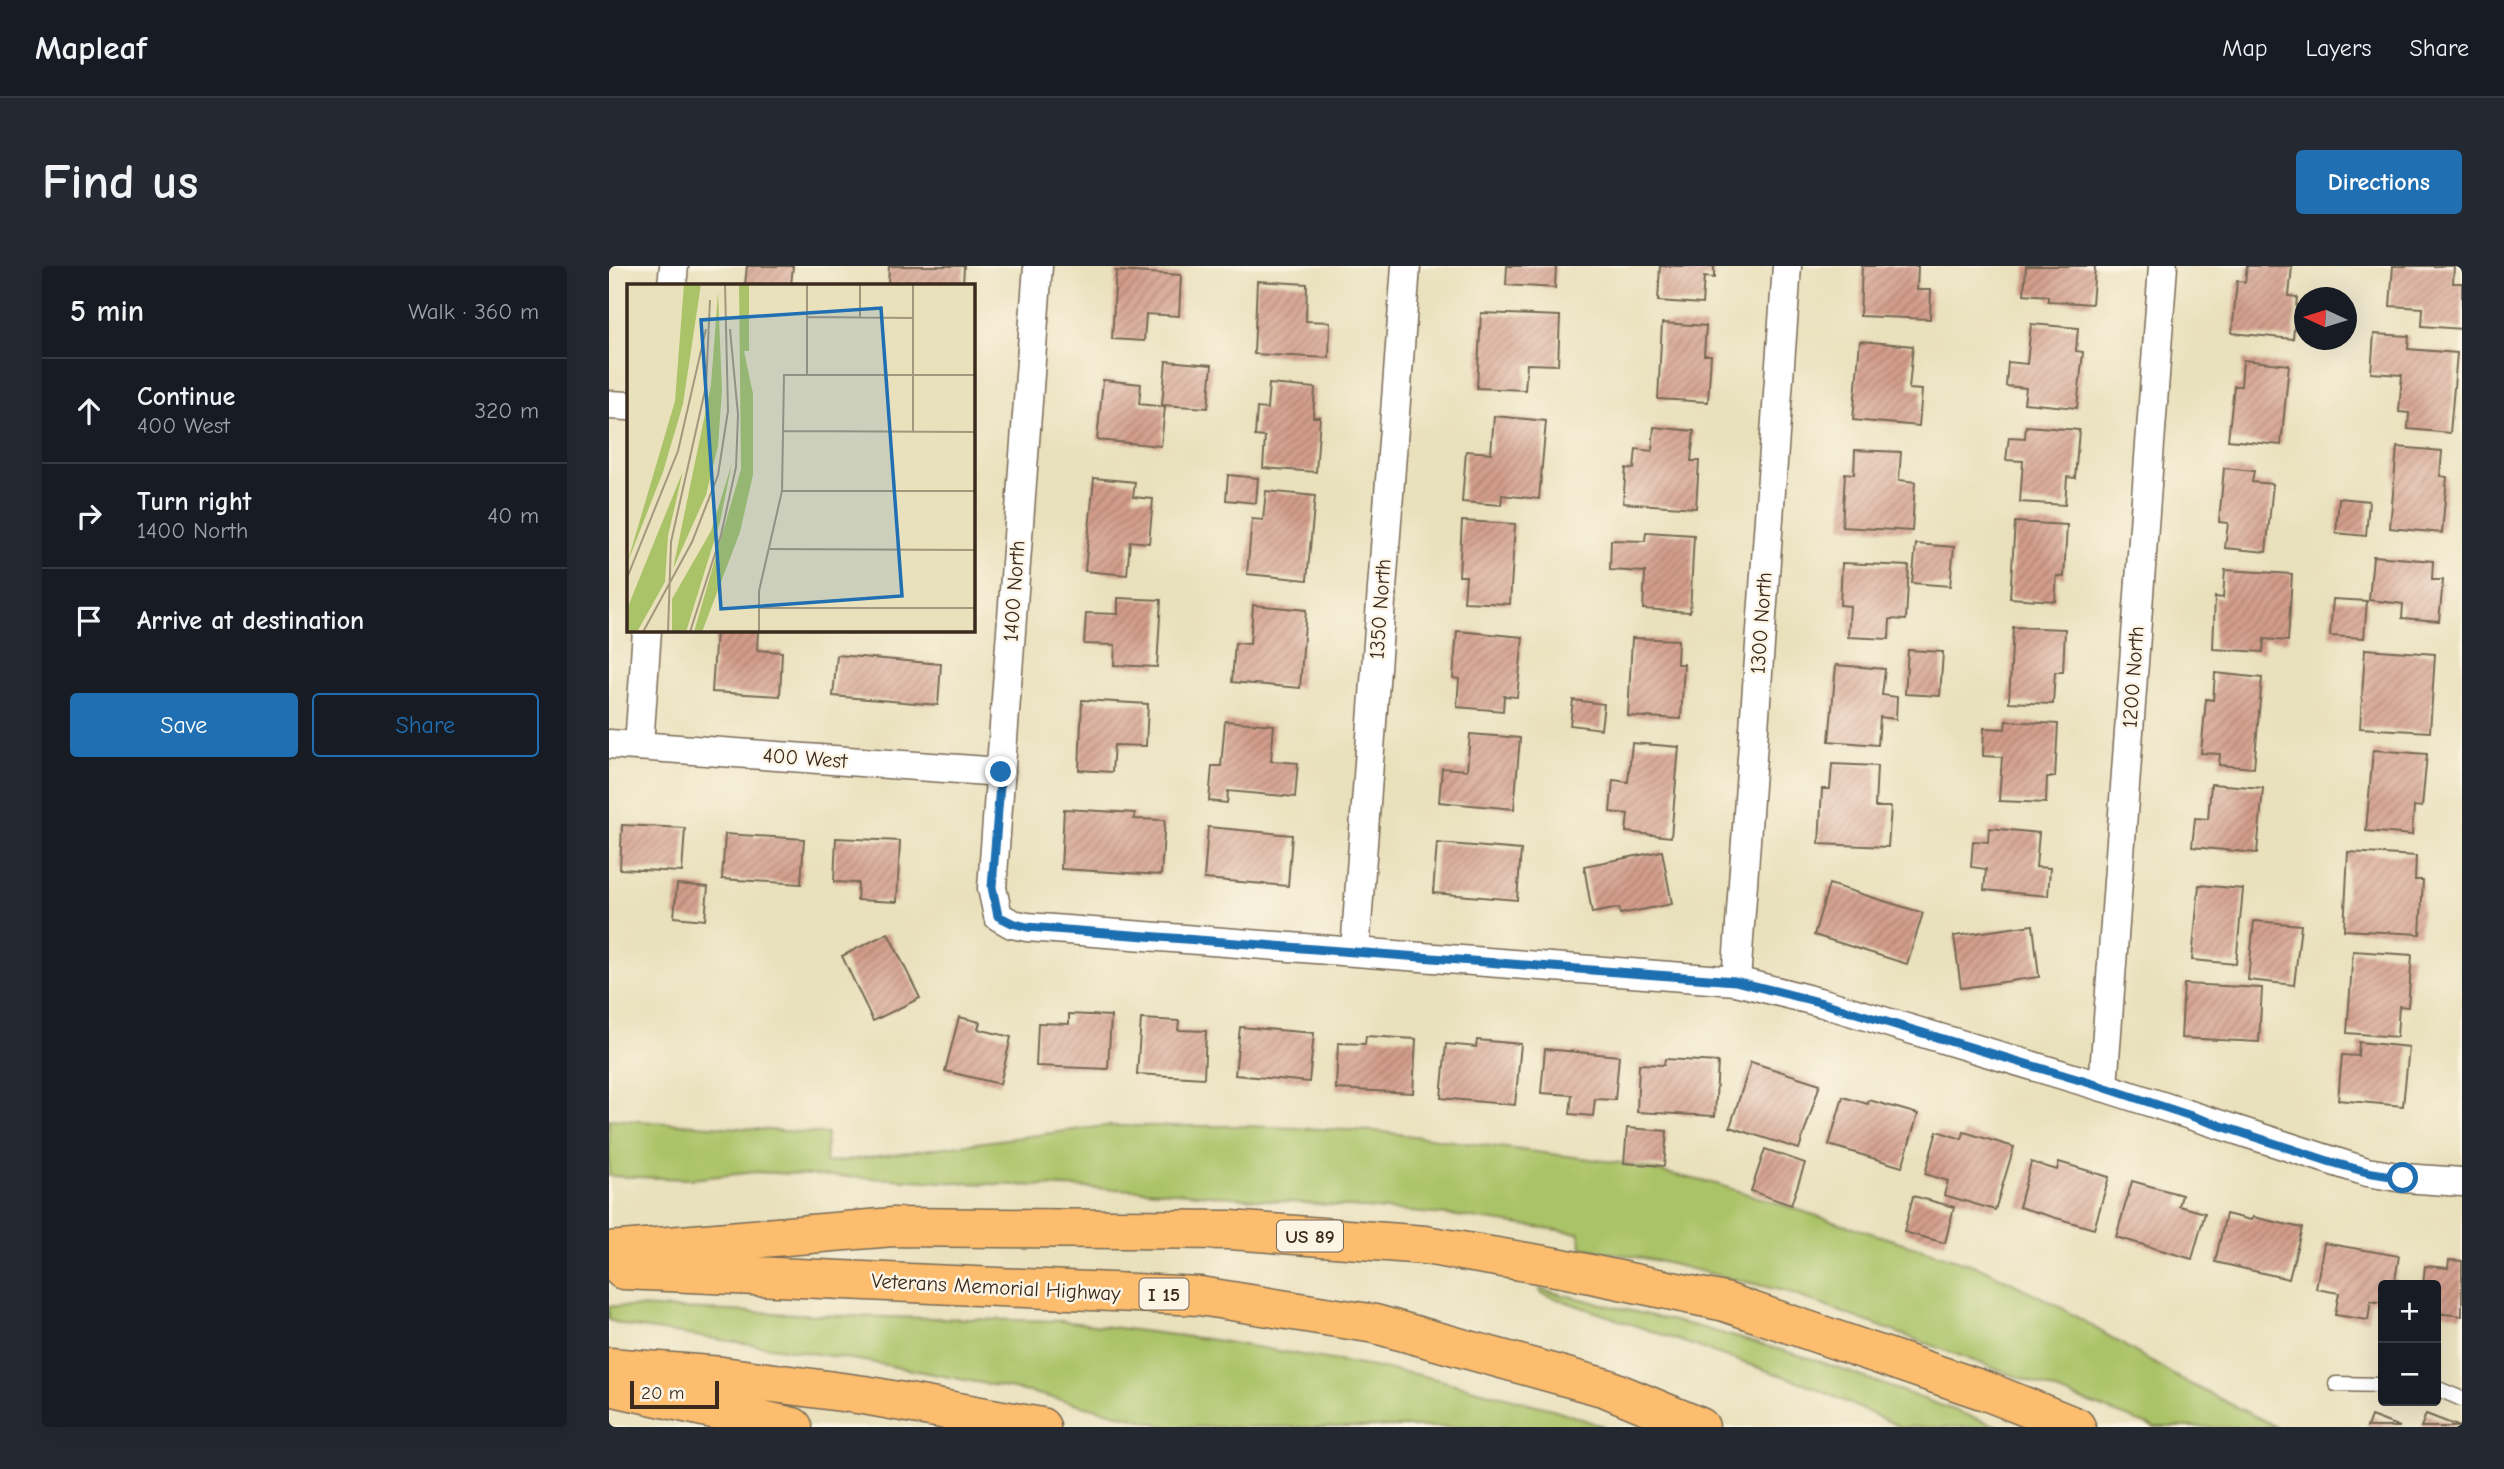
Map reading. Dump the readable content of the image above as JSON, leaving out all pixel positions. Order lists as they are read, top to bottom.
{
  "streets": {
    "highway": ["US 89", "Veterans Memorial Highway", "I 15"],
    "street": [
      "1400 North",
      "1350 North",
      "1300 North",
      "1200 North",
      "400 West"
    ]
  },
  "crossings": [
    ["1400 North", "1350 North"],
    ["1400 North", "400 West"]
  ],
  "scale_bar": "20 m",
  "north": "left",
  "page": {
    "header": "Mapleaf",
    "nav": ["Map", "Layers", "Share"],
    "buttons": [
      "Directions",
      ["Save", "Share"]
    ],
    "title": "Find us",
    "heading": ["5 min", "Walk · 360 m"],
    "list": [
      ["Continue", "400 West", "320 m"],
      ["Turn right", "1400 North", "40 m"],
      "Arrive at destination"
    ],
    "map_buttons": ["+", "−"],
    "scale": "20 m"
  }
}
